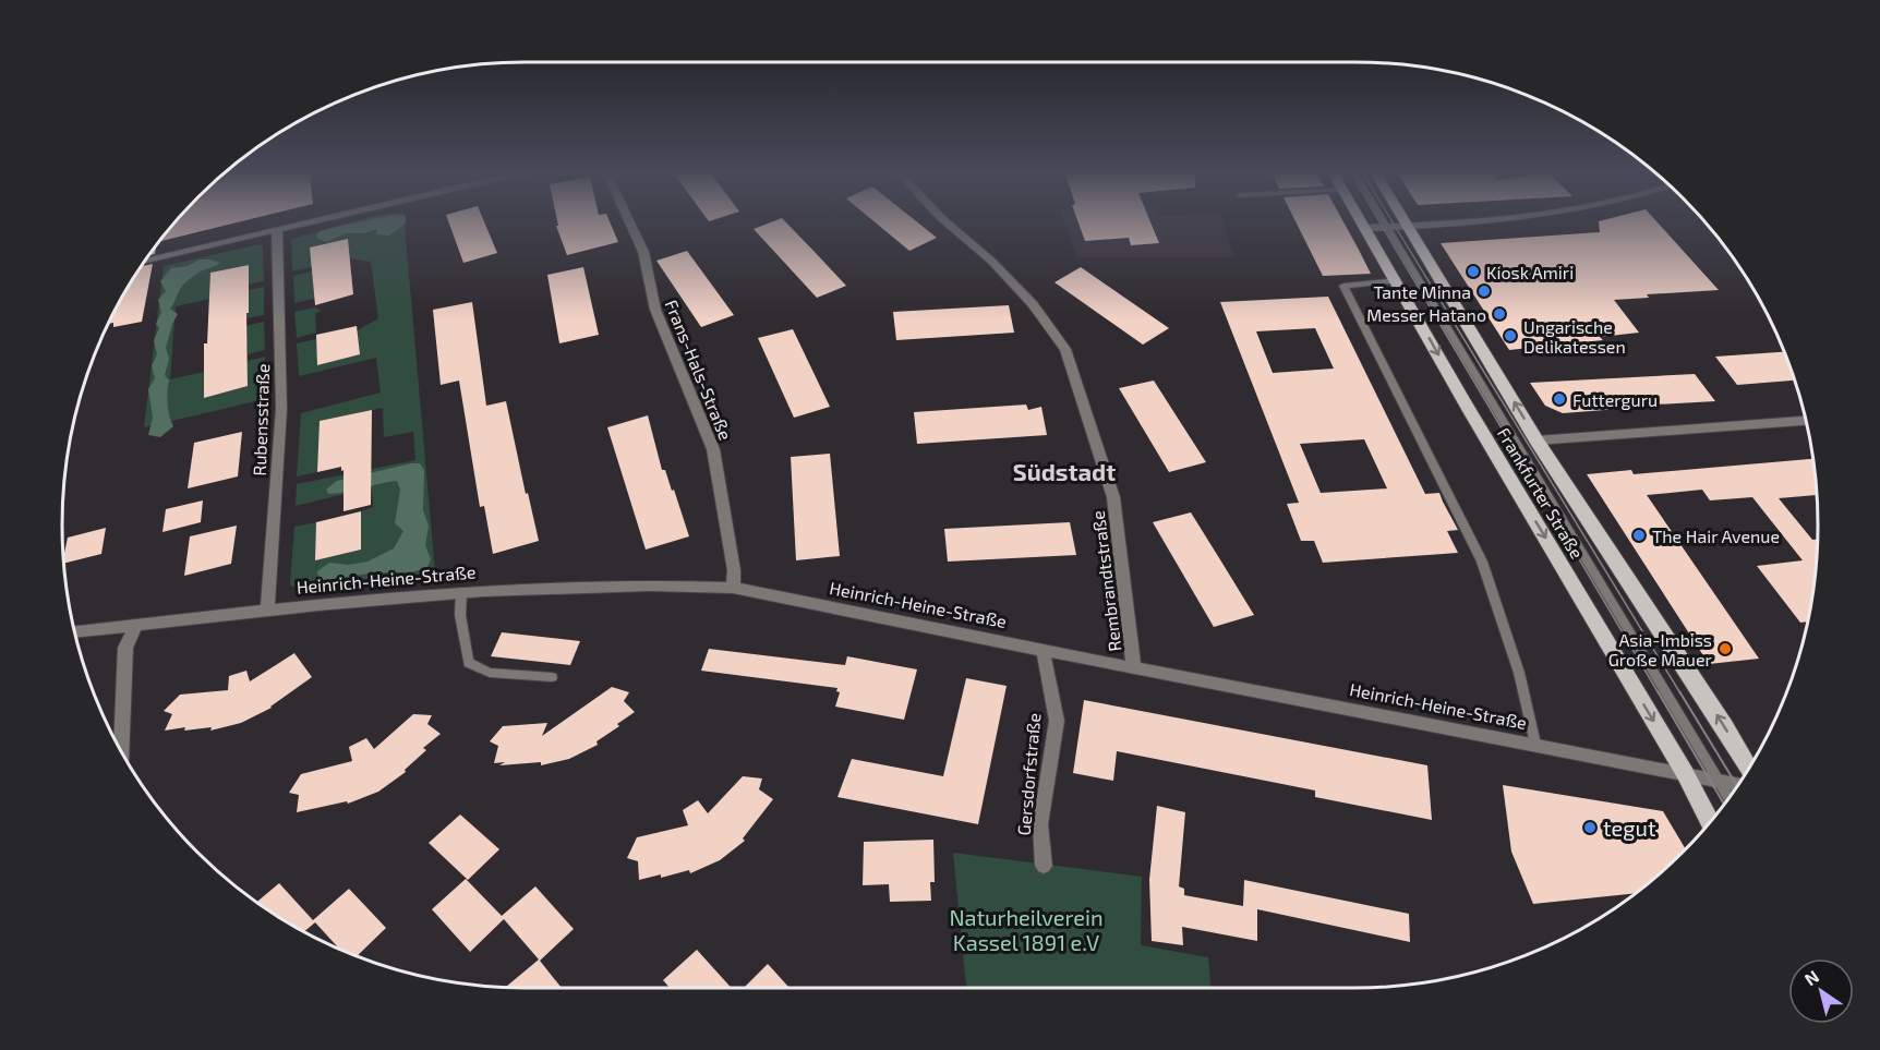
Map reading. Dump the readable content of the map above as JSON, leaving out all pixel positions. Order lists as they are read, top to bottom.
{
  "streets": {
    "main road": ["Frankfurter Straße"],
    "street": [
      "Frans-Hals-Straße",
      "Rubensstraße",
      "Heinrich-Heine-Straße",
      "Rembrandtstraße",
      "Gersdorfstraße"
    ]
  },
  "crossings": [
    ["Frans-Hals-Straße", "Heinrich-Heine-Straße"],
    ["Rubensstraße", "Heinrich-Heine-Straße"],
    ["Frankfurter Straße", "Heinrich-Heine-Straße"],
    ["Heinrich-Heine-Straße", "Rembrandtstraße"],
    ["Heinrich-Heine-Straße", "Gersdorfstraße"]
  ],
  "districts": ["Südstadt"],
  "parks": ["Naturheilverein Kassel 1891 e.V"],
  "places": [
    "Kiosk Amiri",
    "Tante Minna",
    "Messer Hatano",
    "Ungarische Delikatessen",
    "Futterguru",
    "The Hair Avenue",
    "Asia-Imbiss Große Mauer",
    "tegut"
  ],
  "north": "top left"
}
